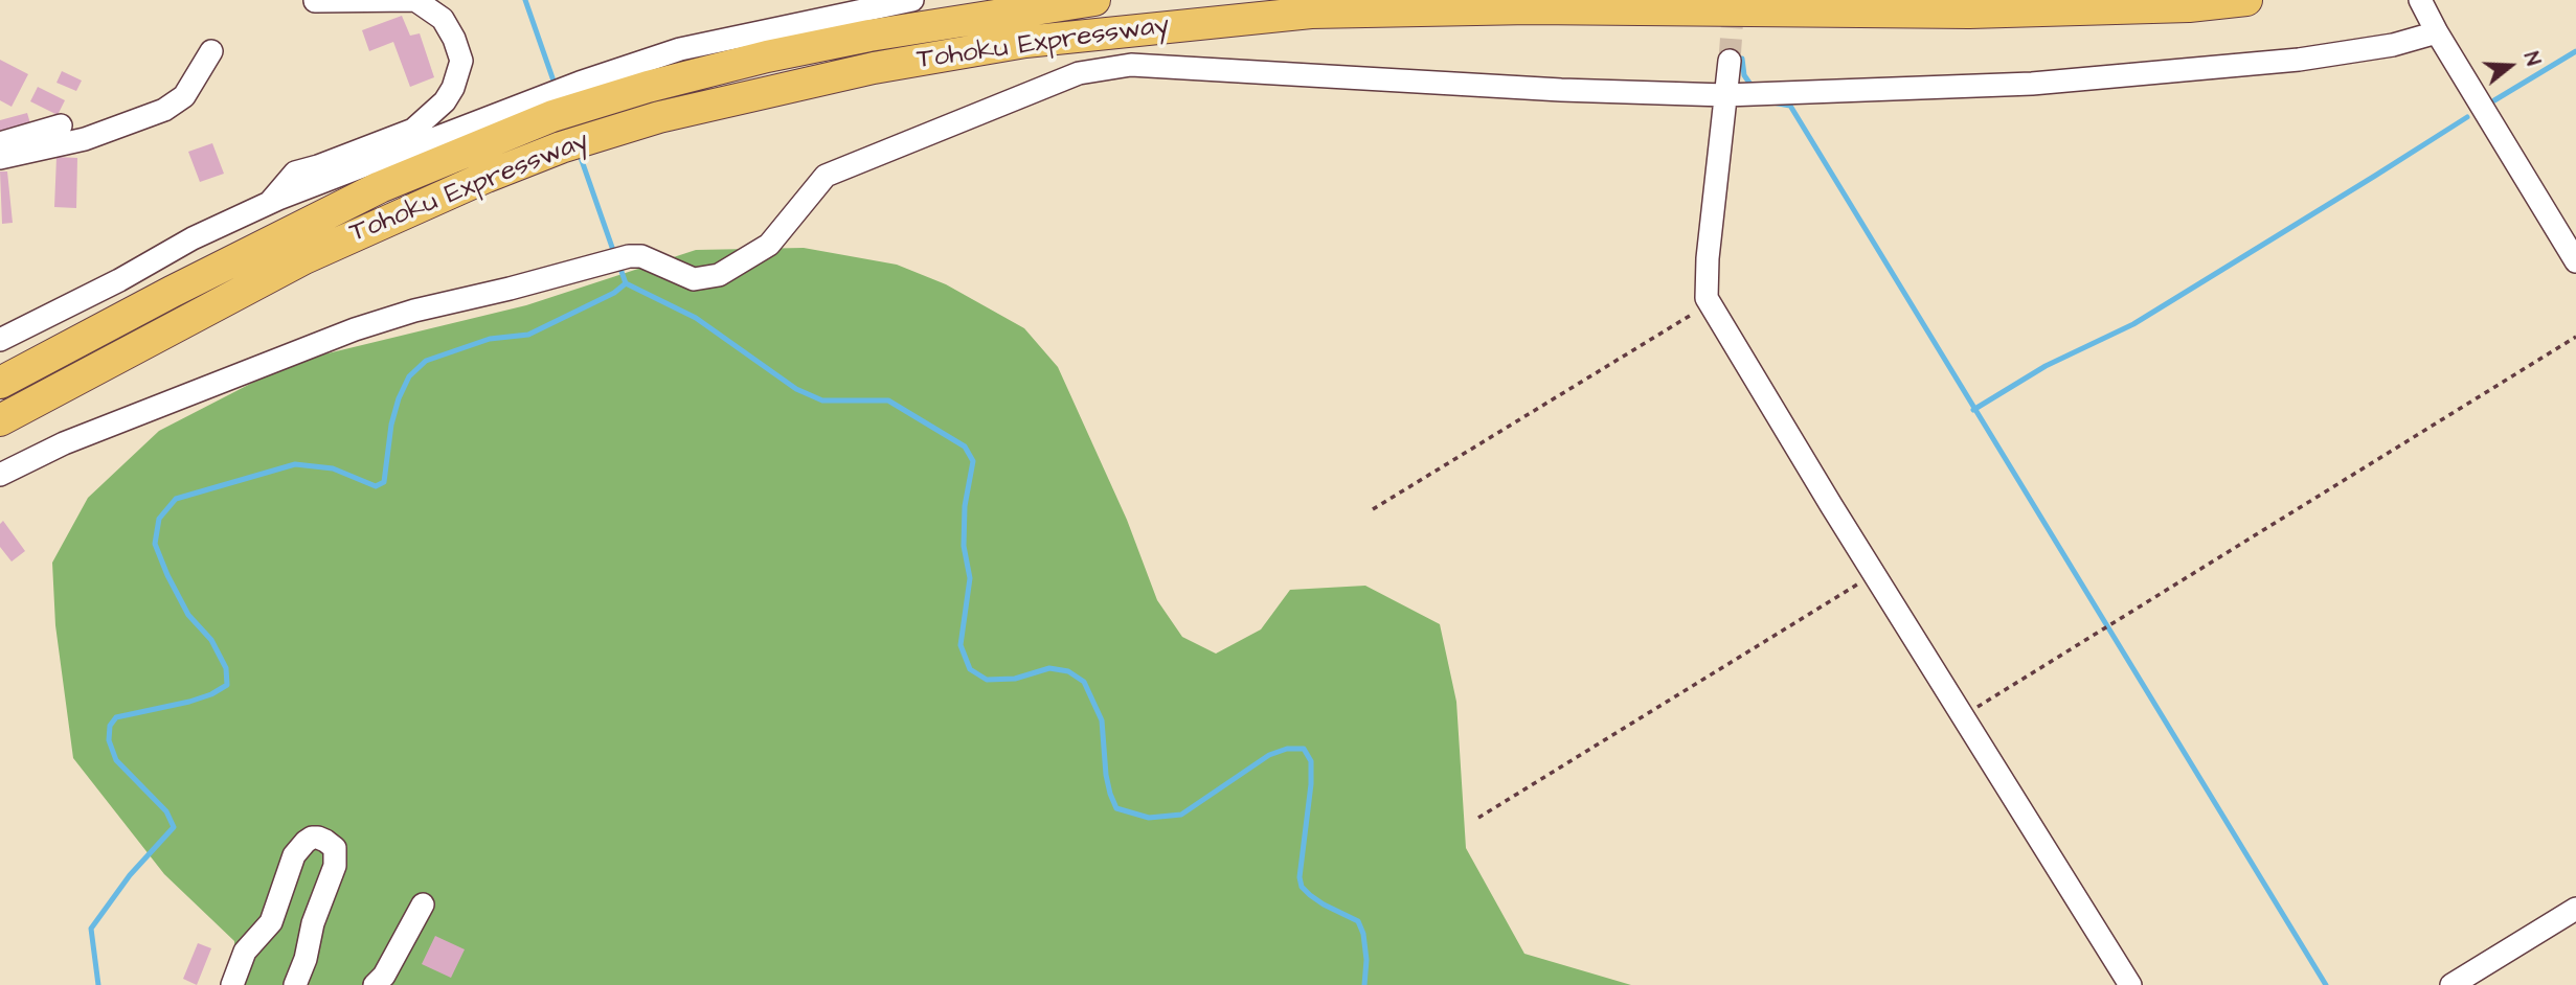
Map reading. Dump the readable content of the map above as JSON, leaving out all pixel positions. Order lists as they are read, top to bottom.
{
  "streets": {
    "highway": ["Tohoku Expressway"]
  },
  "north": "right"
}
